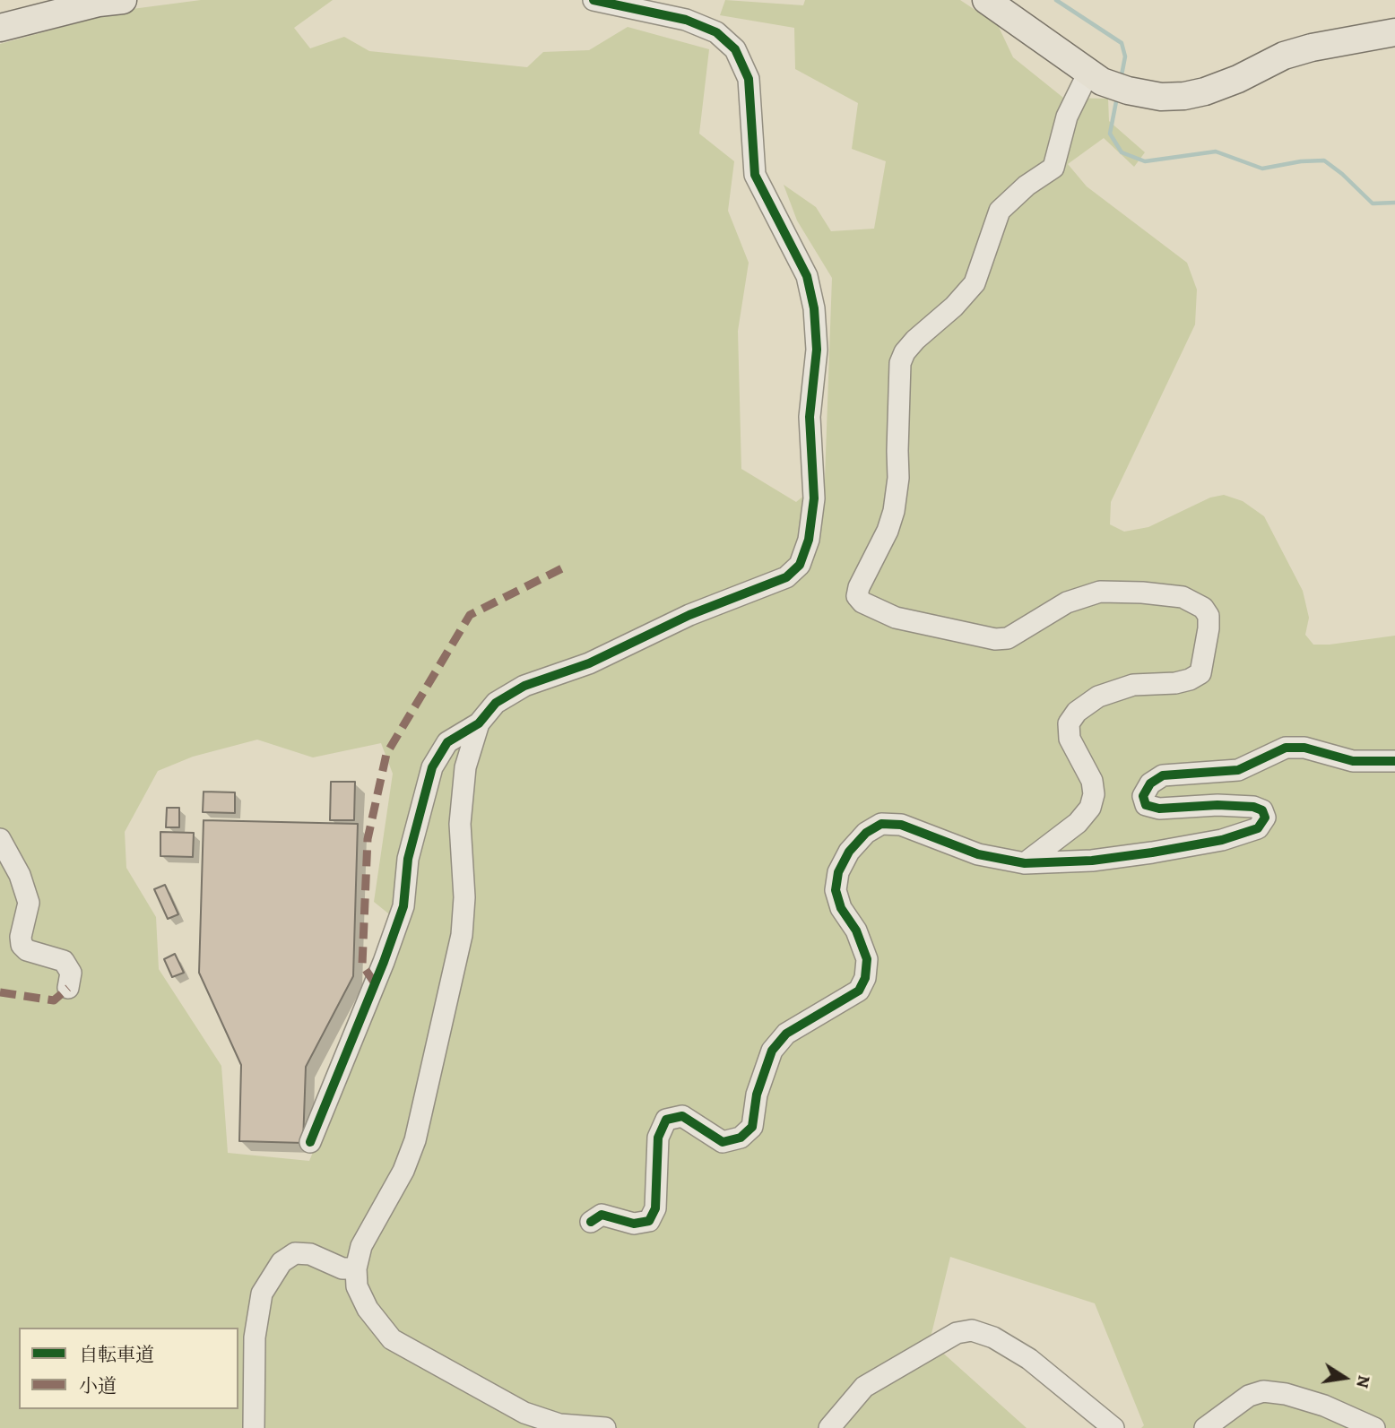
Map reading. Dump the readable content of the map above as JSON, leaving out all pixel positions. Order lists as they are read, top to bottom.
{
  "legend": ["自転車道", "小道"],
  "north": "right"
}
